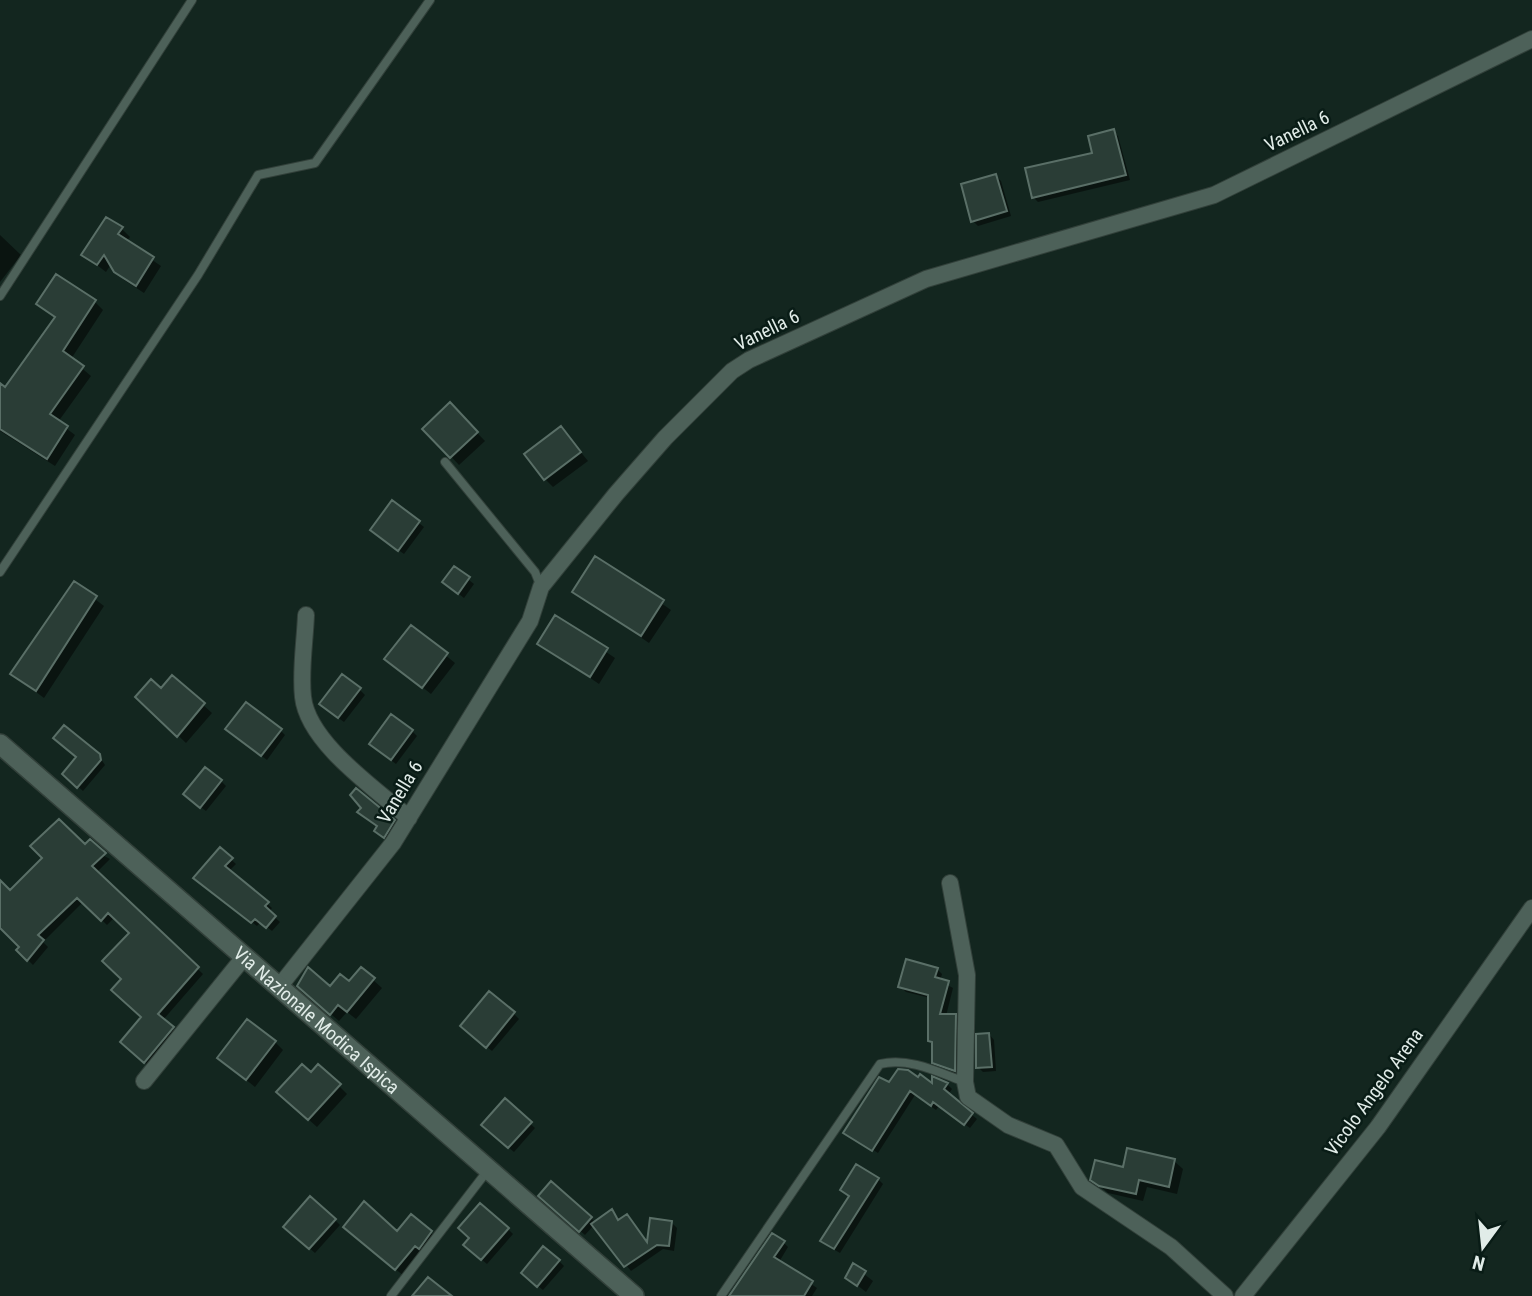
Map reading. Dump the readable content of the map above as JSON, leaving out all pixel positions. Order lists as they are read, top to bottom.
{
  "streets": {
    "main road": ["Via Nazionale Modica Ispica"],
    "street": ["Vanella 6", "Vicolo Angelo Arena"]
  },
  "crossings": [
    ["Vanella 6", "Via Nazionale Modica Ispica"]
  ],
  "north": "bottom"
}
